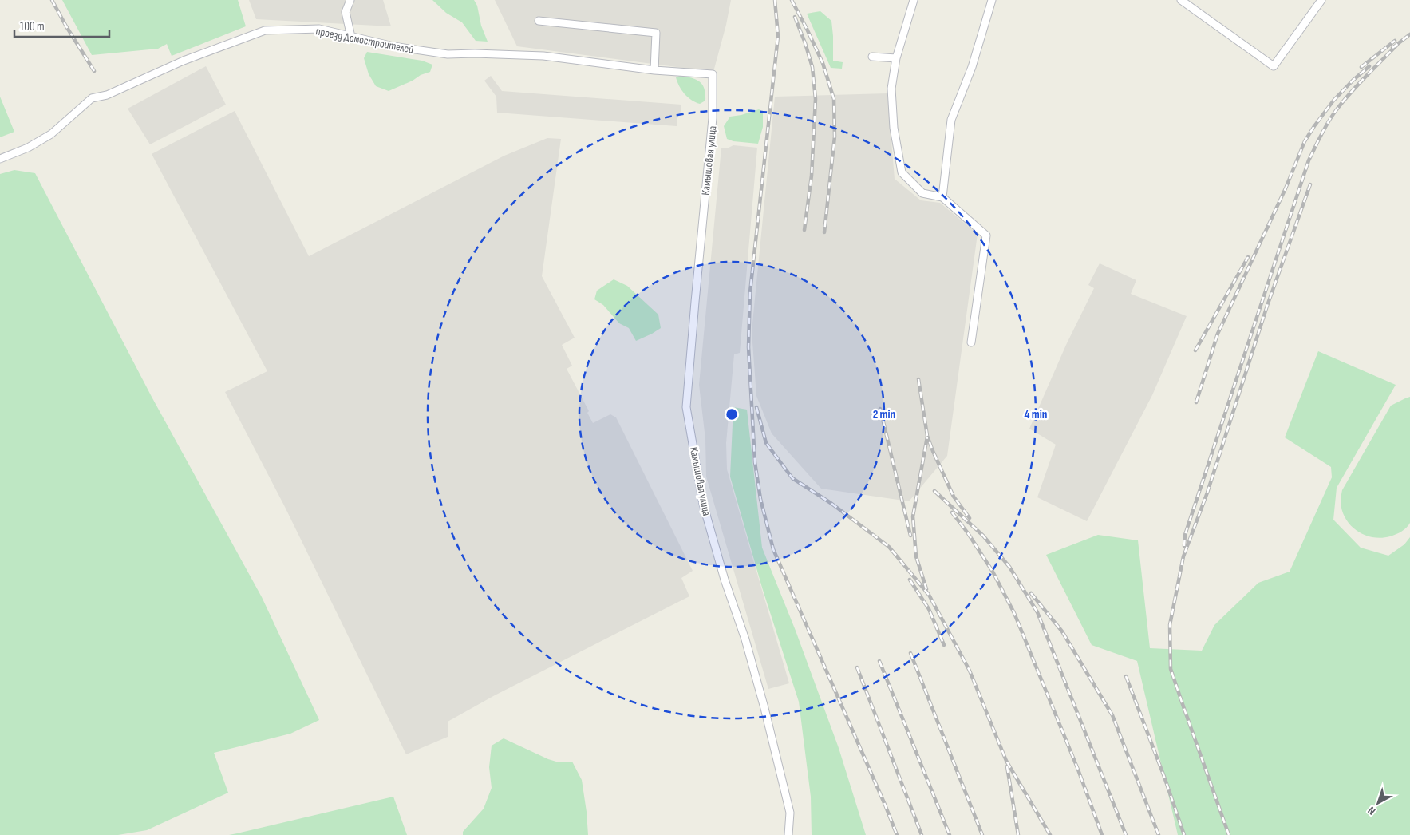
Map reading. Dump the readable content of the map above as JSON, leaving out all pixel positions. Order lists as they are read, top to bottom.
{
  "streets": {
    "street": ["проезд Домостроителей", "Камышовая улица"]
  },
  "crossings": [
    ["проезд Домостроителей", "Камышовая улица"]
  ],
  "scale_bar": "100 m",
  "north": "bottom left",
  "rings": ["2 min", "4 min"]
}
